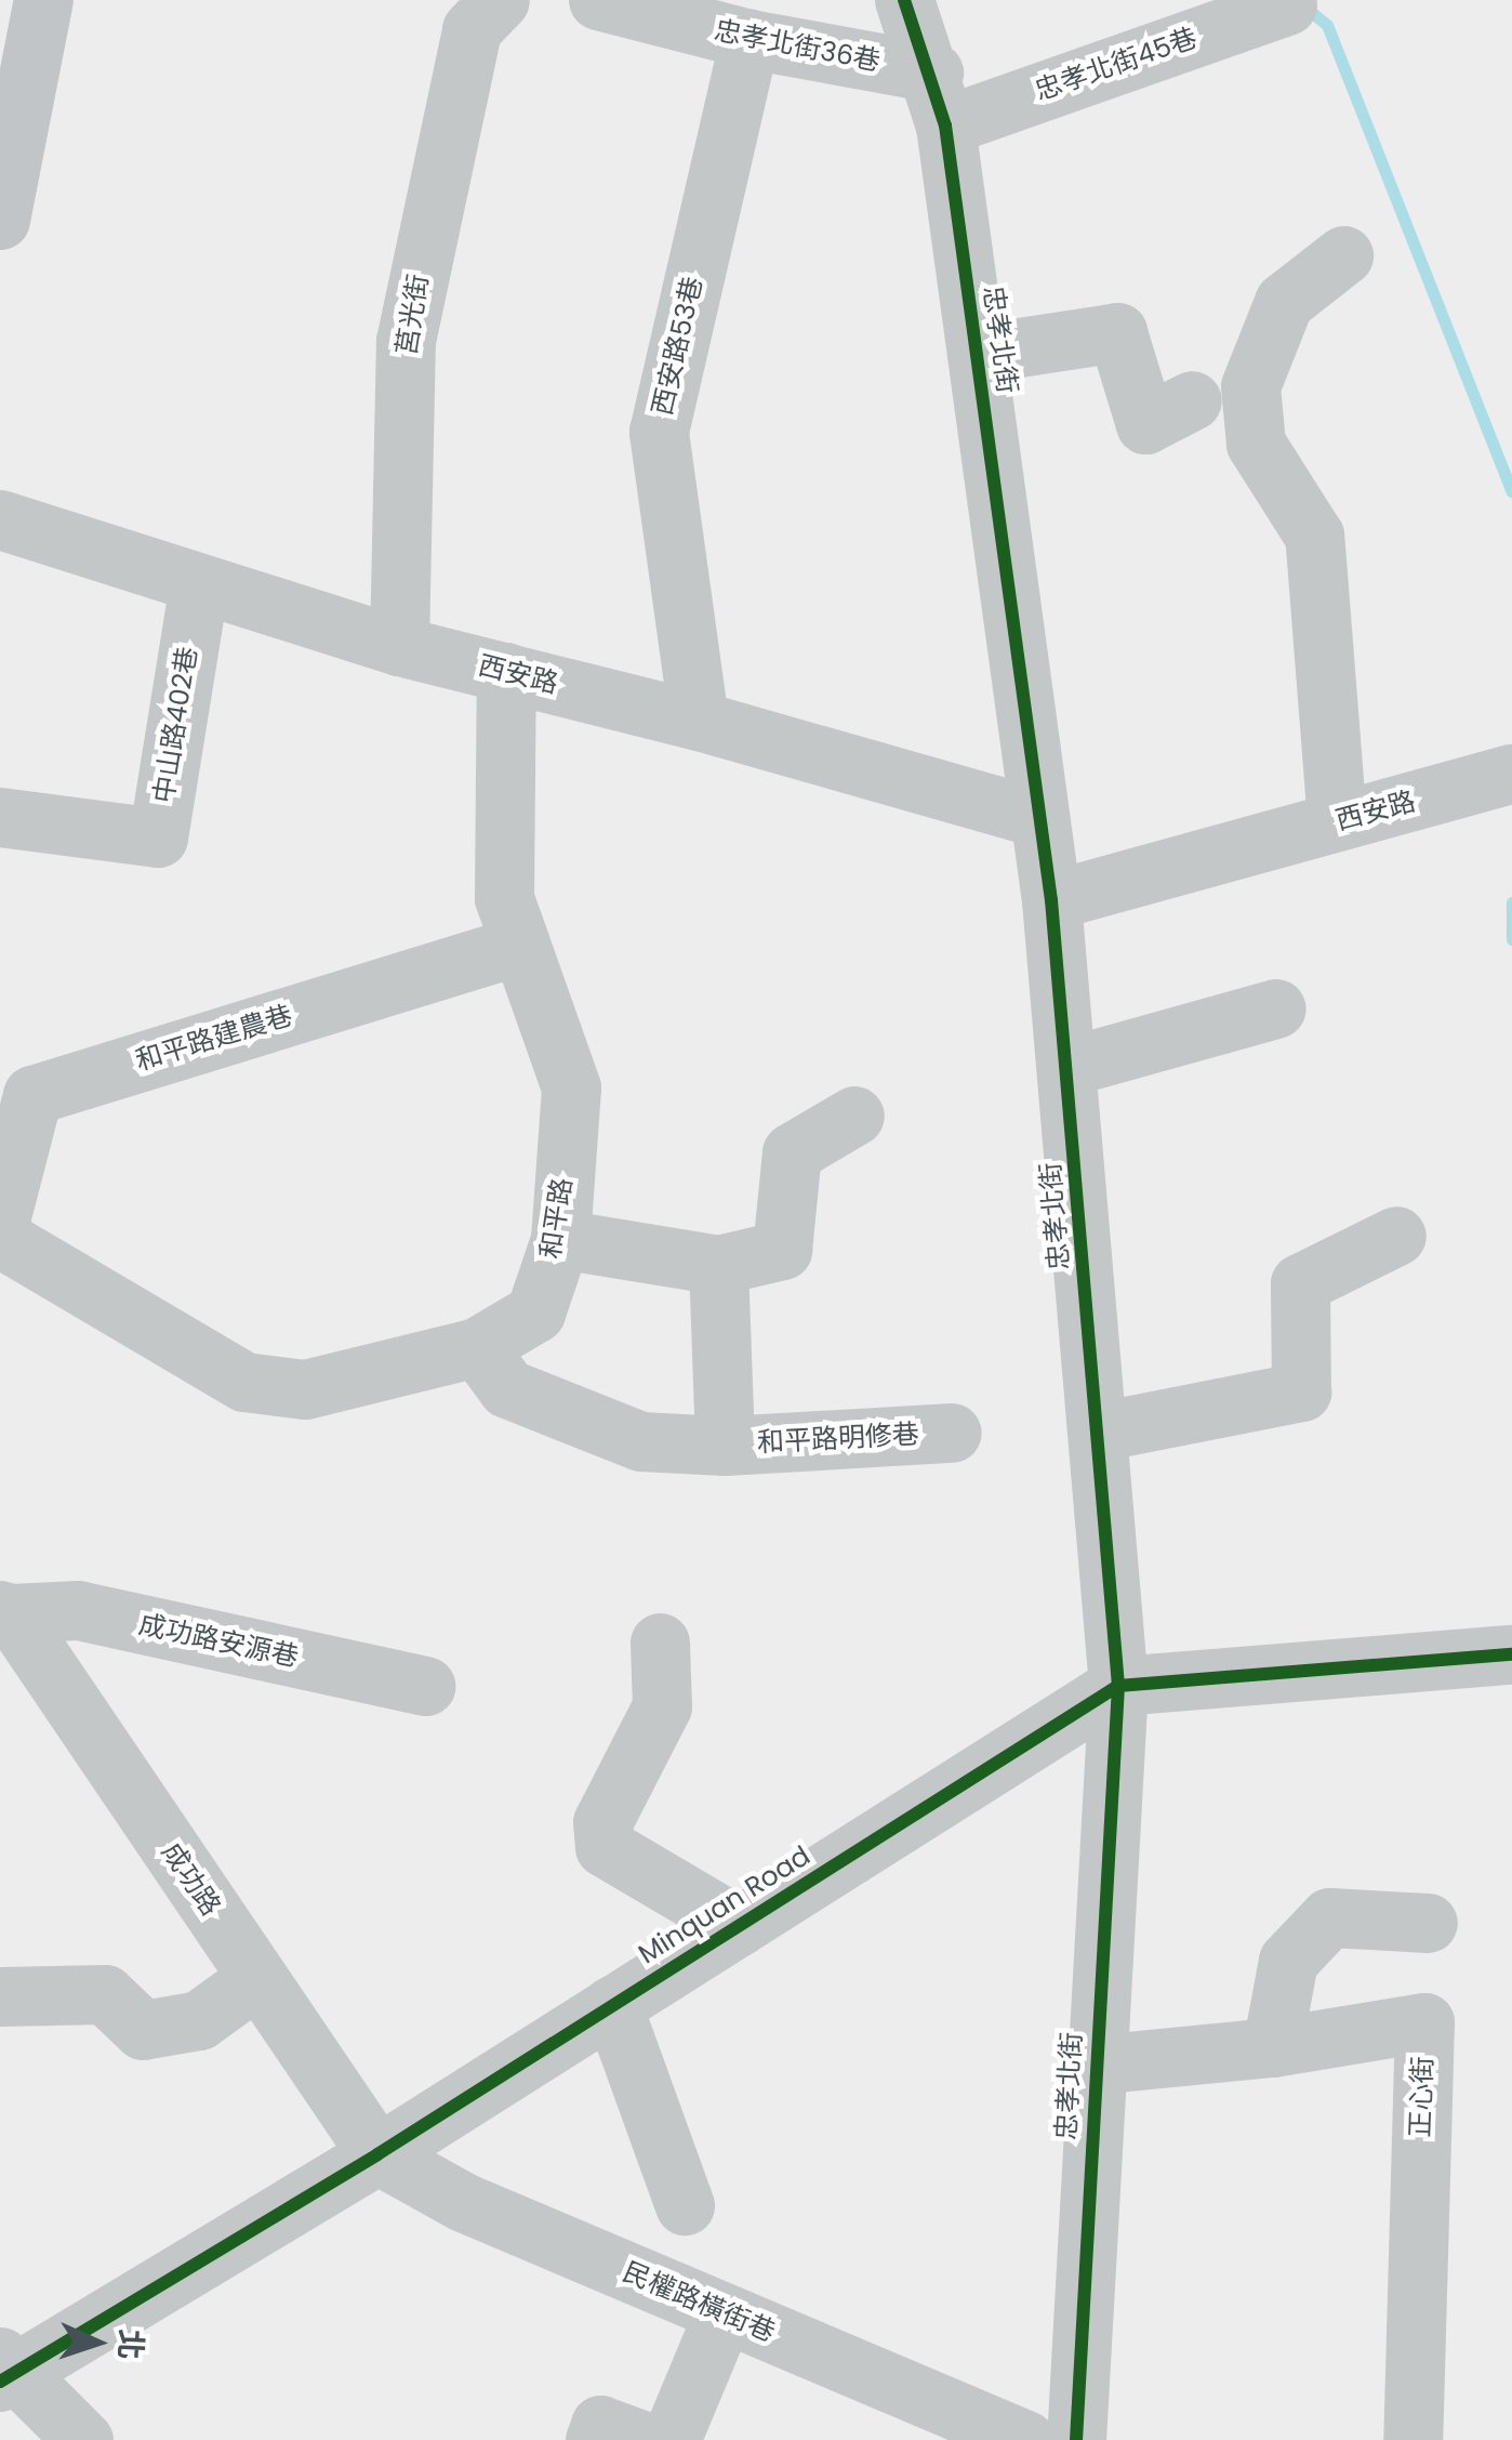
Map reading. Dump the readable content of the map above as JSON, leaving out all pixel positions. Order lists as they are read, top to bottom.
{
  "streets": {
    "street": [
      "忠孝北街36巷",
      "忠孝北街45巷",
      "莒光街",
      "忠孝北街",
      "西安路53巷",
      "西安路",
      "中山路402巷",
      "和平路建農巷",
      "和平路",
      "和平路明修巷",
      "成功路安源巷",
      "成功路",
      "Minquan Road",
      "正心街",
      "民權路橫街巷"
    ]
  },
  "crossings": [
    ["忠孝北街36巷", "忠孝北街45巷"],
    ["忠孝北街36巷", "忠孝北街"],
    ["忠孝北街36巷", "西安路53巷"],
    ["忠孝北街45巷", "忠孝北街"],
    ["莒光街", "西安路"],
    ["忠孝北街", "西安路"],
    ["忠孝北街", "Minquan Road"],
    ["忠孝北街", "正心街"],
    ["西安路53巷", "西安路"],
    ["西安路", "中山路402巷"],
    ["西安路", "和平路"],
    ["和平路建農巷", "和平路"],
    ["和平路", "和平路明修巷"],
    ["成功路安源巷", "成功路"],
    ["成功路", "Minquan Road"],
    ["成功路", "民權路橫街巷"],
    ["Minquan Road", "民權路橫街巷"]
  ],
  "north": "right"
}
